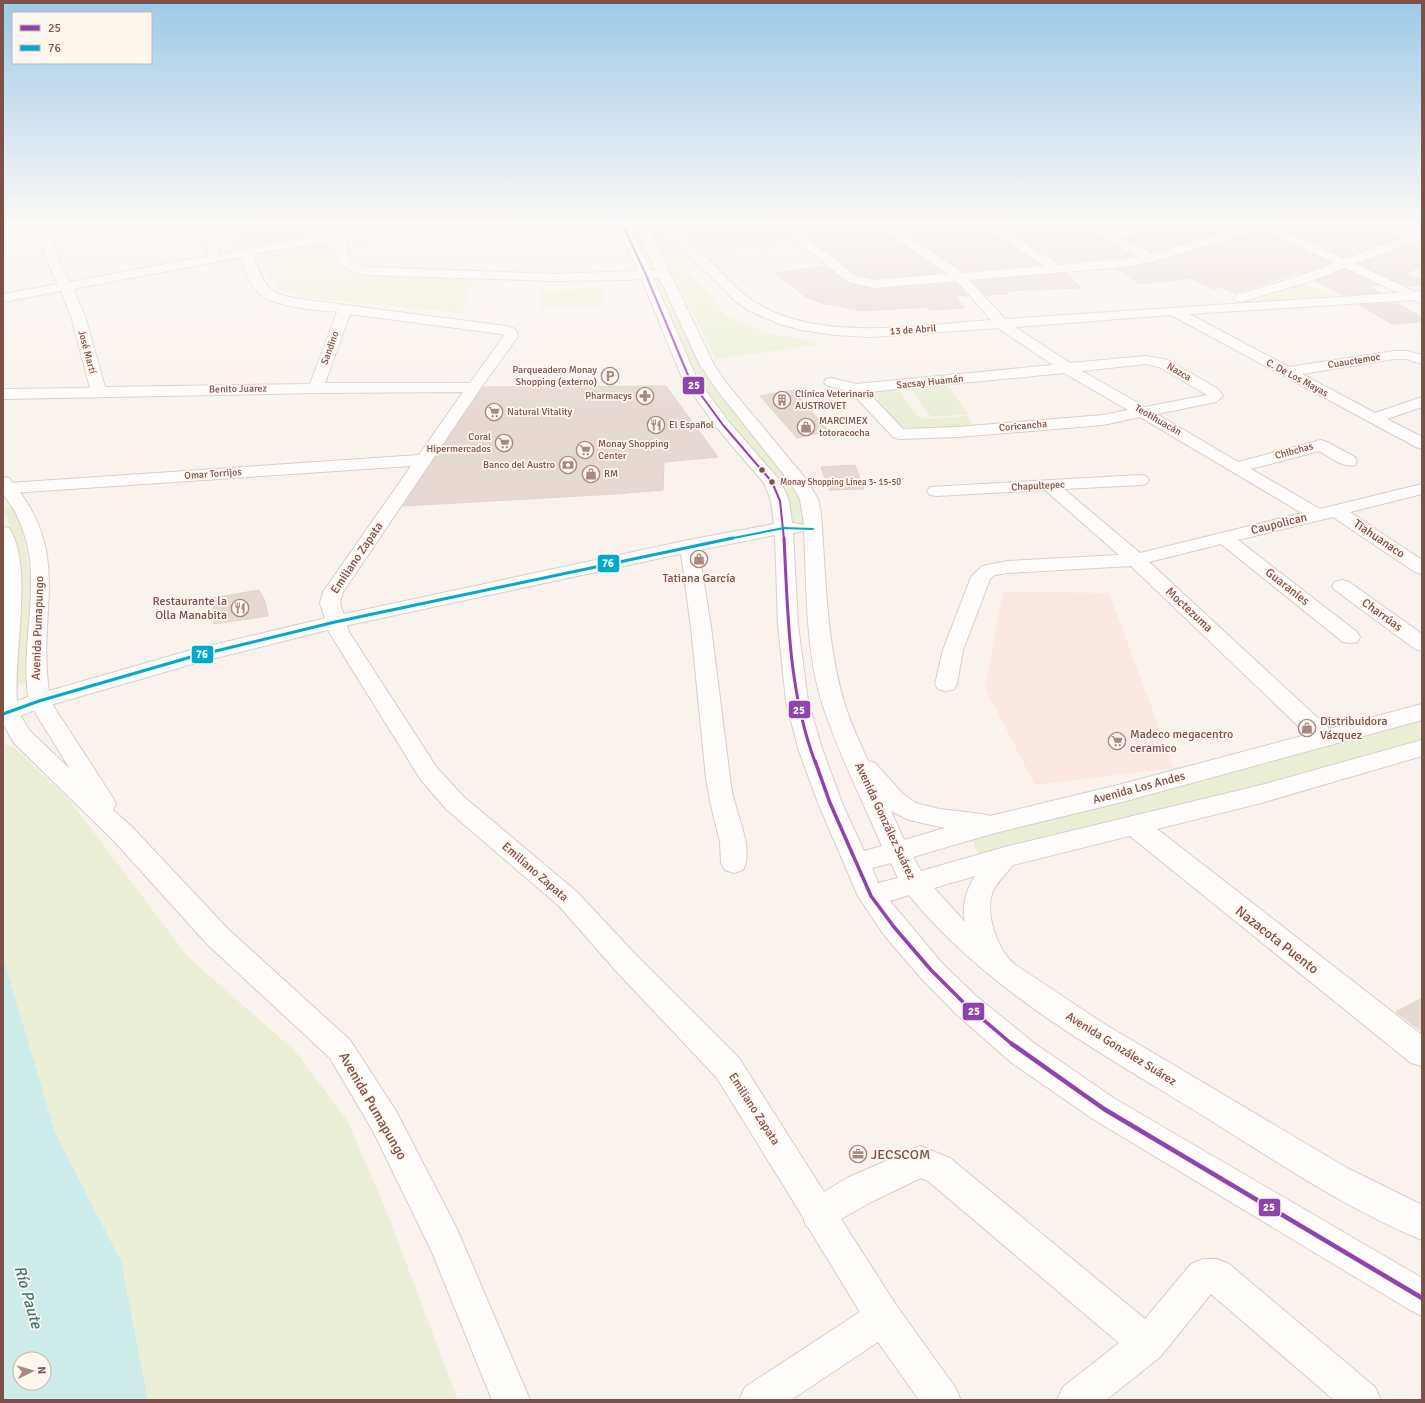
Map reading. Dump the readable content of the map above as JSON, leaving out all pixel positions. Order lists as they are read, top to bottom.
{
  "streets": {
    "street": [
      "13 de Abril",
      "Sandino",
      "José Martí",
      "Cuauctemoc",
      "Nazca",
      "C. De Los Mayas",
      "Sacsay Huamán",
      "Benito Juarez",
      "Teotihuacán",
      "Coricancha",
      "Chibchas",
      "Omar Torrijos",
      "Chapultepec",
      "Caupolican",
      "Tiahuanaco",
      "Emiliano Zapata",
      "Guaraníes",
      "Moctezuma",
      "Charrúas",
      "Avenida Pumapungo",
      "Avenida Los Andes",
      "Avenida González Suárez",
      "Nazacota Puento"
    ]
  },
  "crossings": [
    ["13 de Abril", "C. De Los Mayas"],
    ["13 de Abril", "Teotihuacán"],
    ["Sandino", "Benito Juarez"],
    ["Sandino", "Emiliano Zapata"],
    ["José Martí", "Benito Juarez"],
    ["Cuauctemoc", "C. De Los Mayas"],
    ["Nazca", "Sacsay Huamán"],
    ["Nazca", "Teotihuacán"],
    ["Nazca", "Coricancha"],
    ["Sacsay Huamán", "Teotihuacán"],
    ["Sacsay Huamán", "Coricancha"],
    ["Benito Juarez", "Emiliano Zapata"],
    ["Teotihuacán", "Coricancha"],
    ["Teotihuacán", "Chibchas"],
    ["Teotihuacán", "Caupolican"],
    ["Omar Torrijos", "Emiliano Zapata"],
    ["Omar Torrijos", "Avenida Pumapungo"],
    ["Chapultepec", "Moctezuma"],
    ["Caupolican", "Tiahuanaco"],
    ["Caupolican", "Guaraníes"],
    ["Caupolican", "Moctezuma"],
    ["Moctezuma", "Avenida Los Andes"],
    ["Avenida Los Andes", "Avenida González Suárez"]
  ],
  "water": ["Río Paute"],
  "places": {
    "parking": ["Parqueadero Monay Shopping (externo)"],
    "pharmacy": ["Pharmacys"],
    "building": ["Clínica Veterinaria AUSTROVET"],
    "supermarket": [
      "Natural Vitality",
      "Coral Hipermercados",
      "Monay Shopping Center",
      "Madeco megacentro ceramico"
    ],
    "restaurant": ["El Español", "Restaurante la Olla Manabita"],
    "shop": [
      "MARCIMEX totoracocha",
      "RM",
      "Tatiana García",
      "Distribuidora Vázquez"
    ],
    "bank": ["Banco del Austro"],
    "other": ["Monay Shopping Línea 3- 15-50"],
    "office": ["JECSCOM"]
  },
  "lines": ["transit line 25", "transit line 76"],
  "legend": ["25", "76"],
  "north": "right"
}
